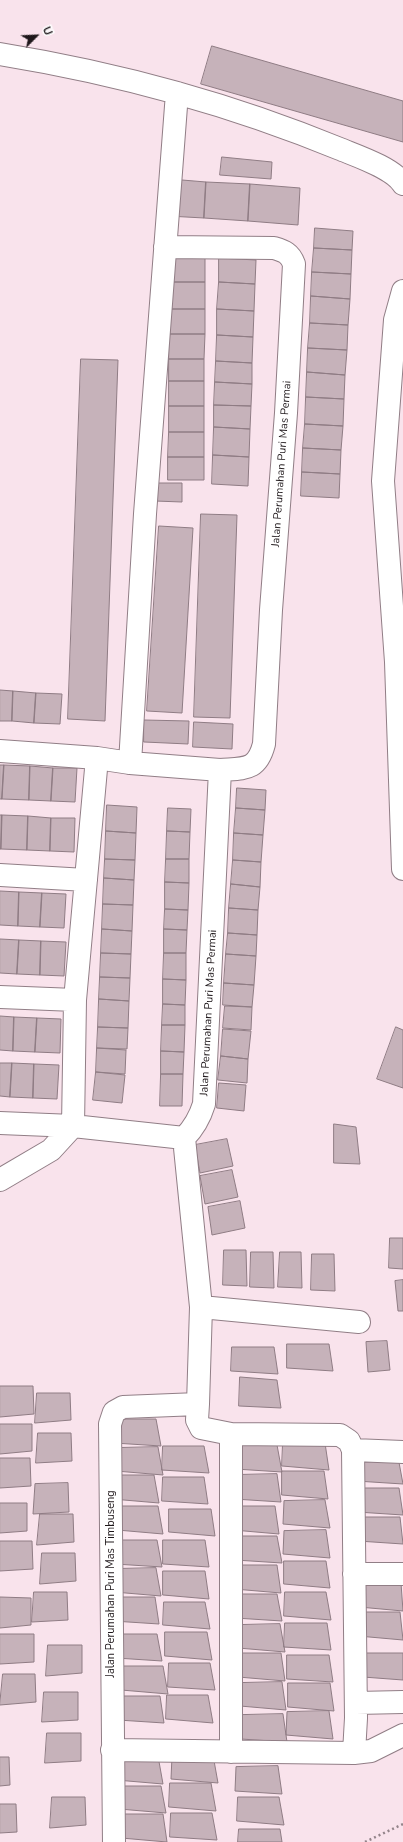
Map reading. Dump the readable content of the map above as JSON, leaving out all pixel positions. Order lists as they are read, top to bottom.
{
  "streets": {
    "street": ["Jalan Perumahan Puri Mas Permai", "Jalan Perumahan Puri Mas Timbuseng"]
  },
  "north": "top right"
}
